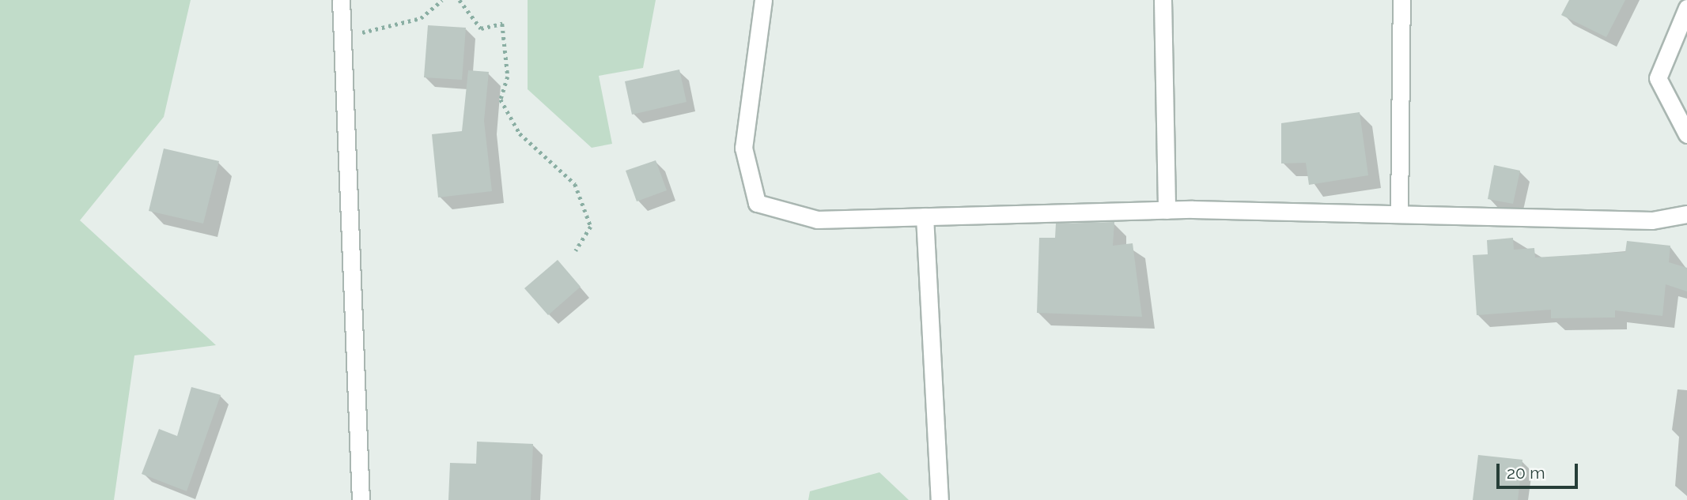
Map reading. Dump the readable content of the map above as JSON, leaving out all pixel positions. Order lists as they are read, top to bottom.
{
  "scale_bar": "20 m"
}
